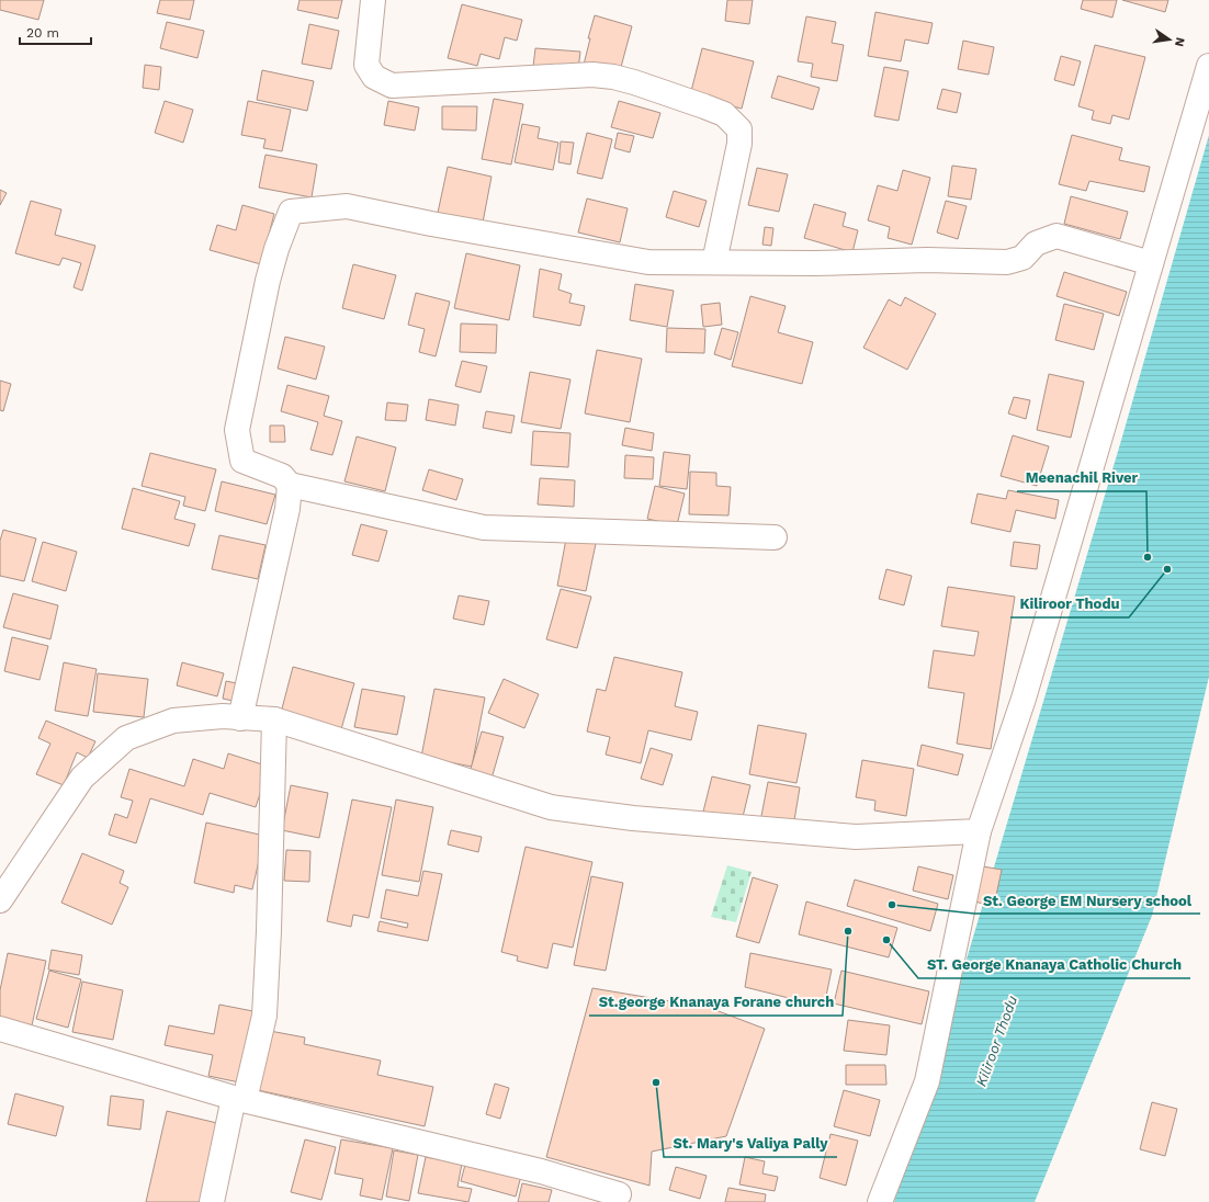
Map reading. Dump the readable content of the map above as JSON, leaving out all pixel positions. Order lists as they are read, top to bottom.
{
  "water": ["Kiliroor Thodu"],
  "places": [
    "Meenachil River",
    "Kiliroor Thodu",
    "St. George EM Nursery school",
    "St.george Knanaya Forane church",
    "ST. George Knanaya Catholic Church",
    "St. Mary's Valiya Pally"
  ],
  "scale_bar": "20 m",
  "north": "right"
}
